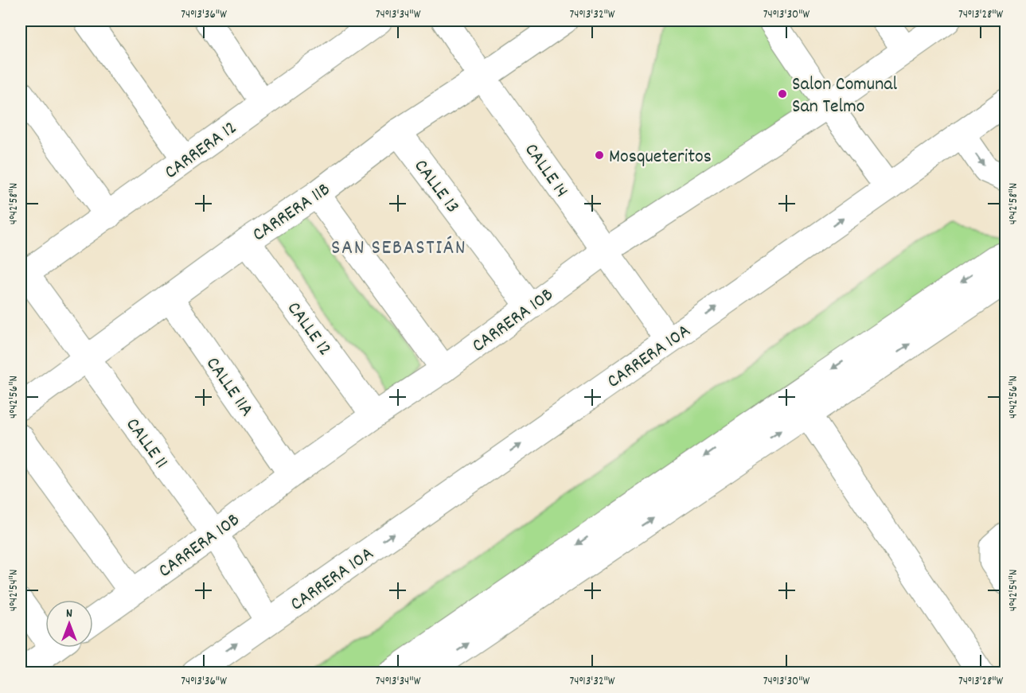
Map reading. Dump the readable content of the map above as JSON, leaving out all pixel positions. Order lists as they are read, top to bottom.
{
  "streets": {
    "street": [
      "CARRERA 12",
      "CALLE 14",
      "CALLE 13",
      "CARRERA 11B",
      "CARRERA 10B",
      "CALLE 12",
      "CARRERA 10A",
      "CALLE 11A",
      "CALLE 11"
    ]
  },
  "crossings": [
    ["CARRERA 12", "CALLE 11"],
    ["CALLE 14", "CARRERA 11B"],
    ["CALLE 14", "CARRERA 10B"],
    ["CALLE 14", "CARRERA 10A"],
    ["CALLE 13", "CARRERA 11B"],
    ["CALLE 13", "CARRERA 10B"],
    ["CARRERA 11B", "CALLE 12"],
    ["CARRERA 11B", "CALLE 11A"],
    ["CARRERA 11B", "CALLE 11"],
    ["CARRERA 10B", "CALLE 12"],
    ["CARRERA 10B", "CALLE 11A"],
    ["CARRERA 10B", "CALLE 11"],
    ["CARRERA 10A", "CALLE 11"]
  ],
  "districts": ["SAN SEBASTIÁN"],
  "places": ["Salon Comunal San Telmo", "Mosqueteritos"],
  "north": "top",
  "coordinates": [
    "74°13'36\"W",
    "74°13'34\"W",
    "74°13'32\"W",
    "74°13'30\"W",
    "74°13'28\"W",
    "4°42'58\"N",
    "4°42'56\"N",
    "4°42'54\"N"
  ]
}
